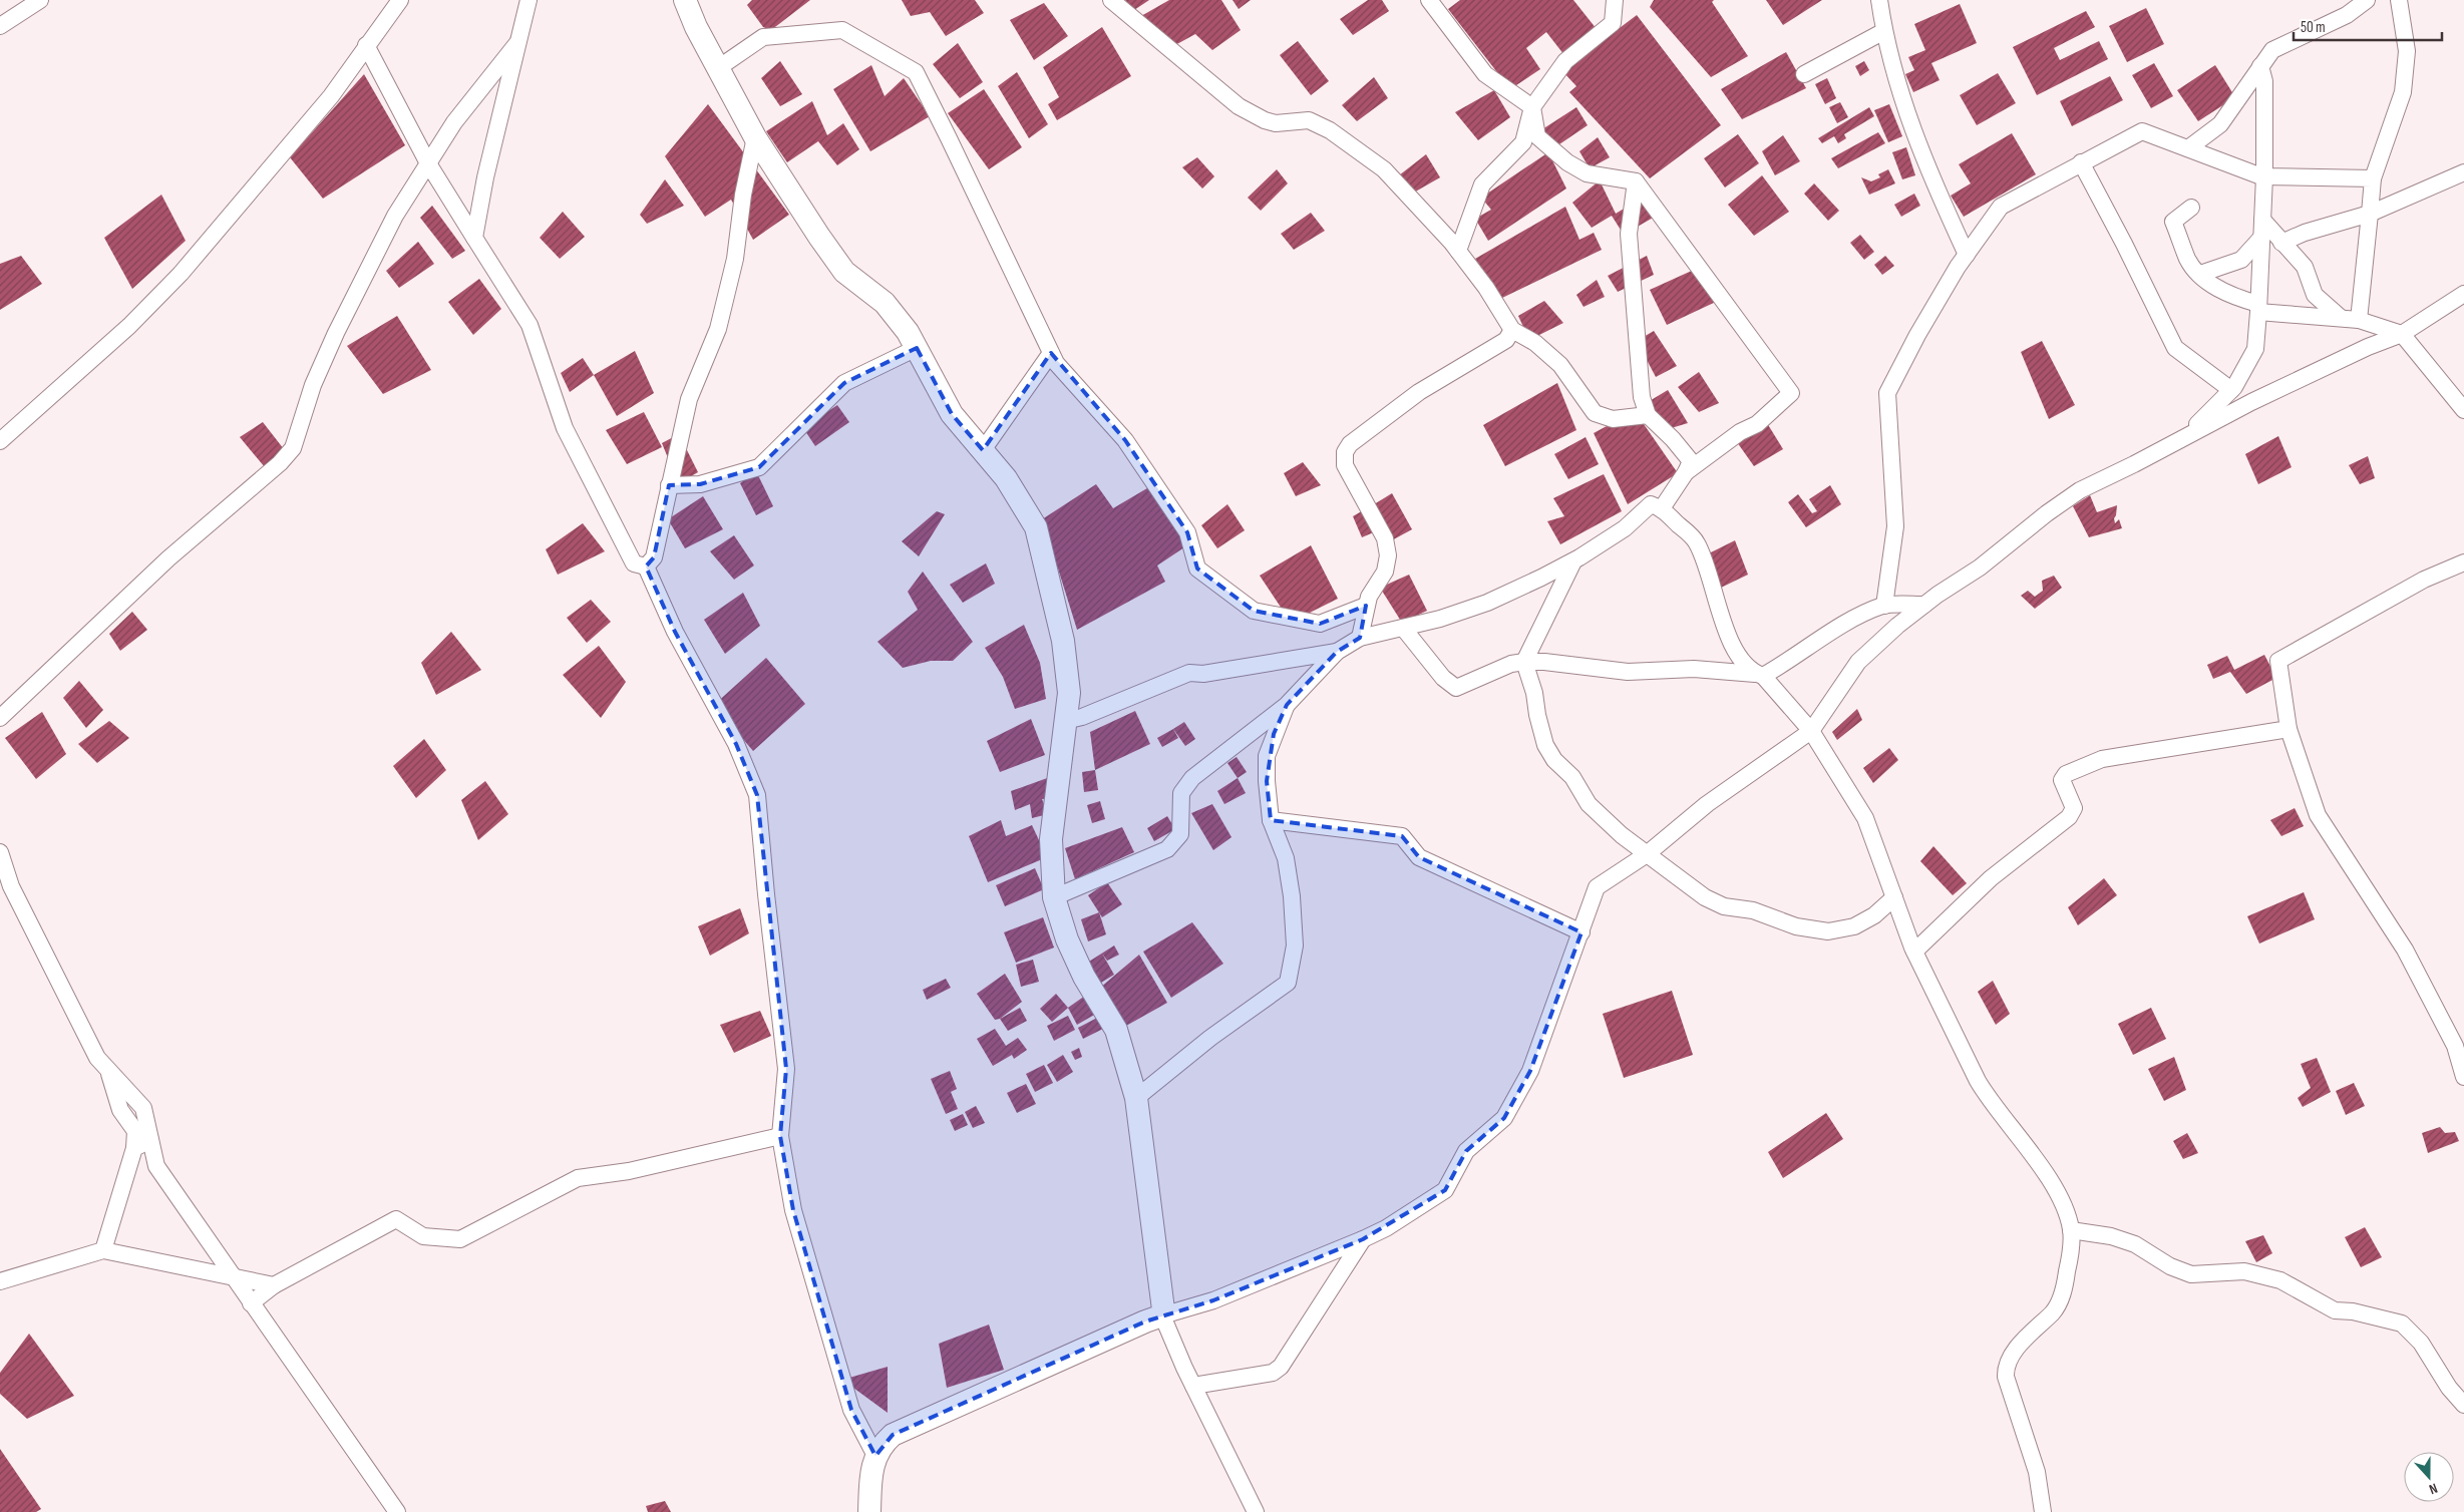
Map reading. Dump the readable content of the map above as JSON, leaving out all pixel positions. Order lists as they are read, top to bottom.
{
  "scale_bar": "50 m",
  "north": "bottom"
}
